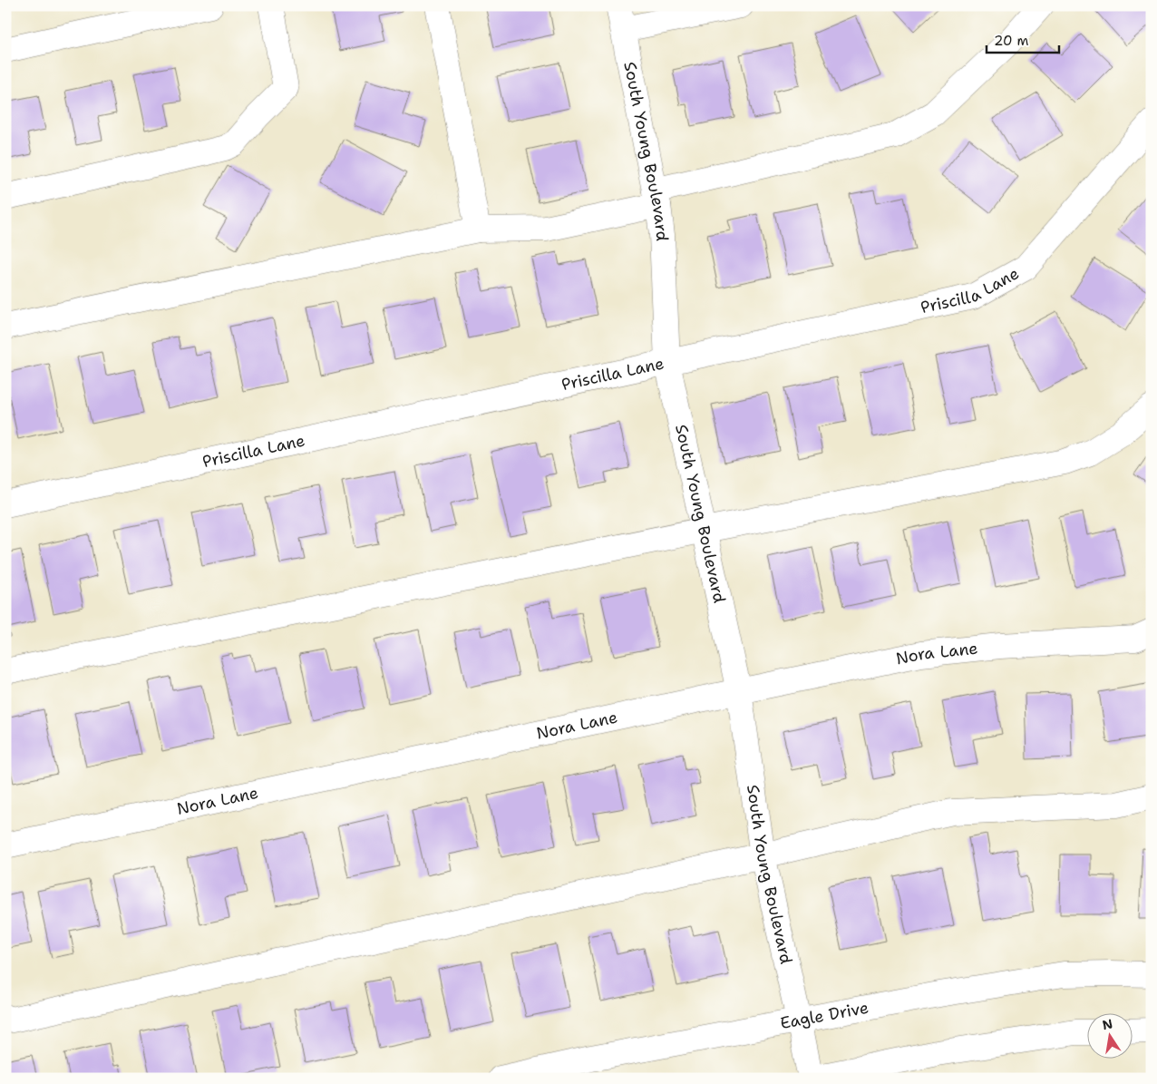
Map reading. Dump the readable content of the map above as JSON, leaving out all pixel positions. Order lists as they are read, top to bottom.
{
  "streets": {
    "street": [
      "South Young Boulevard",
      "Priscilla Lane",
      "Nora Lane",
      "Eagle Drive"
    ]
  },
  "crossings": [
    ["South Young Boulevard", "Priscilla Lane"],
    ["South Young Boulevard", "Nora Lane"],
    ["South Young Boulevard", "Eagle Drive"]
  ],
  "scale_bar": "20 m",
  "north": "top"
}
